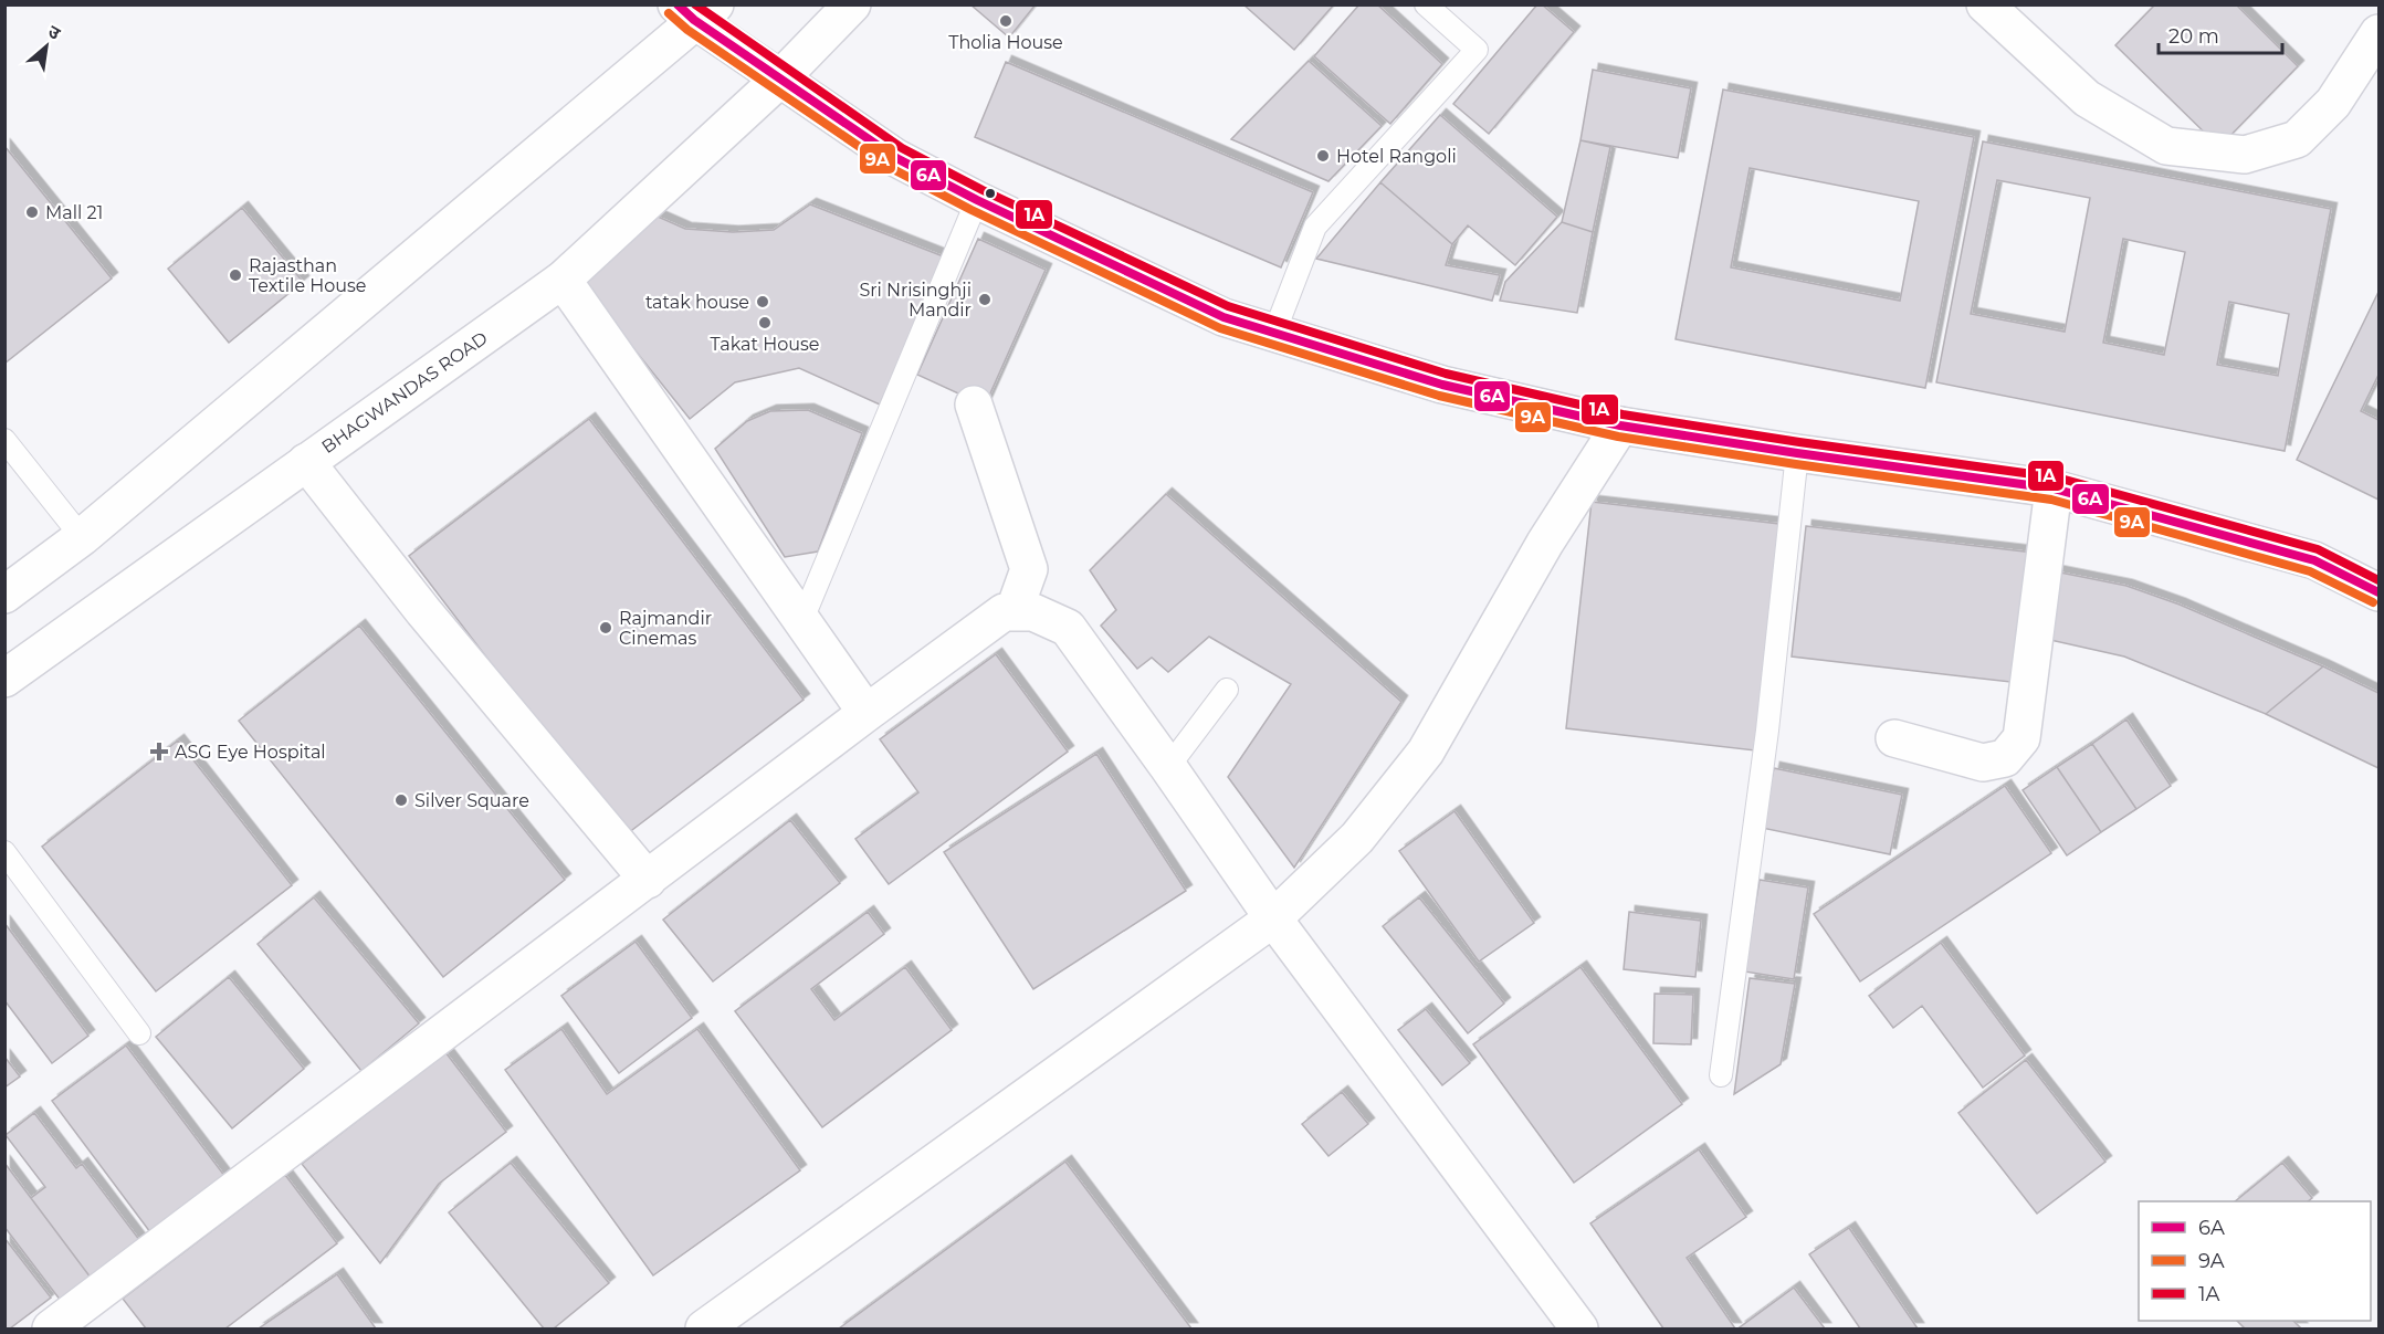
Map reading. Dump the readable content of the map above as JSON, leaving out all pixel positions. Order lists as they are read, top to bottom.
{
  "streets": {
    "main road": ["BHAGWANDAS ROAD"]
  },
  "places": {
    "other": [
      "Tholia House",
      "Hotel Rangoli",
      "Mall 21",
      "Rajasthan Textile House",
      "Sri Nrisinghji Mandir",
      "tatak house",
      "Takat House",
      "Rajmandir Cinemas",
      "Silver Square"
    ],
    "health": ["ASG Eye Hospital"]
  },
  "lines": ["transit line 6A", "transit line 1A", "transit line 9A"],
  "legend": ["6A", "9A", "1A"],
  "scale_bar": "20 m",
  "north": "top right"
}
